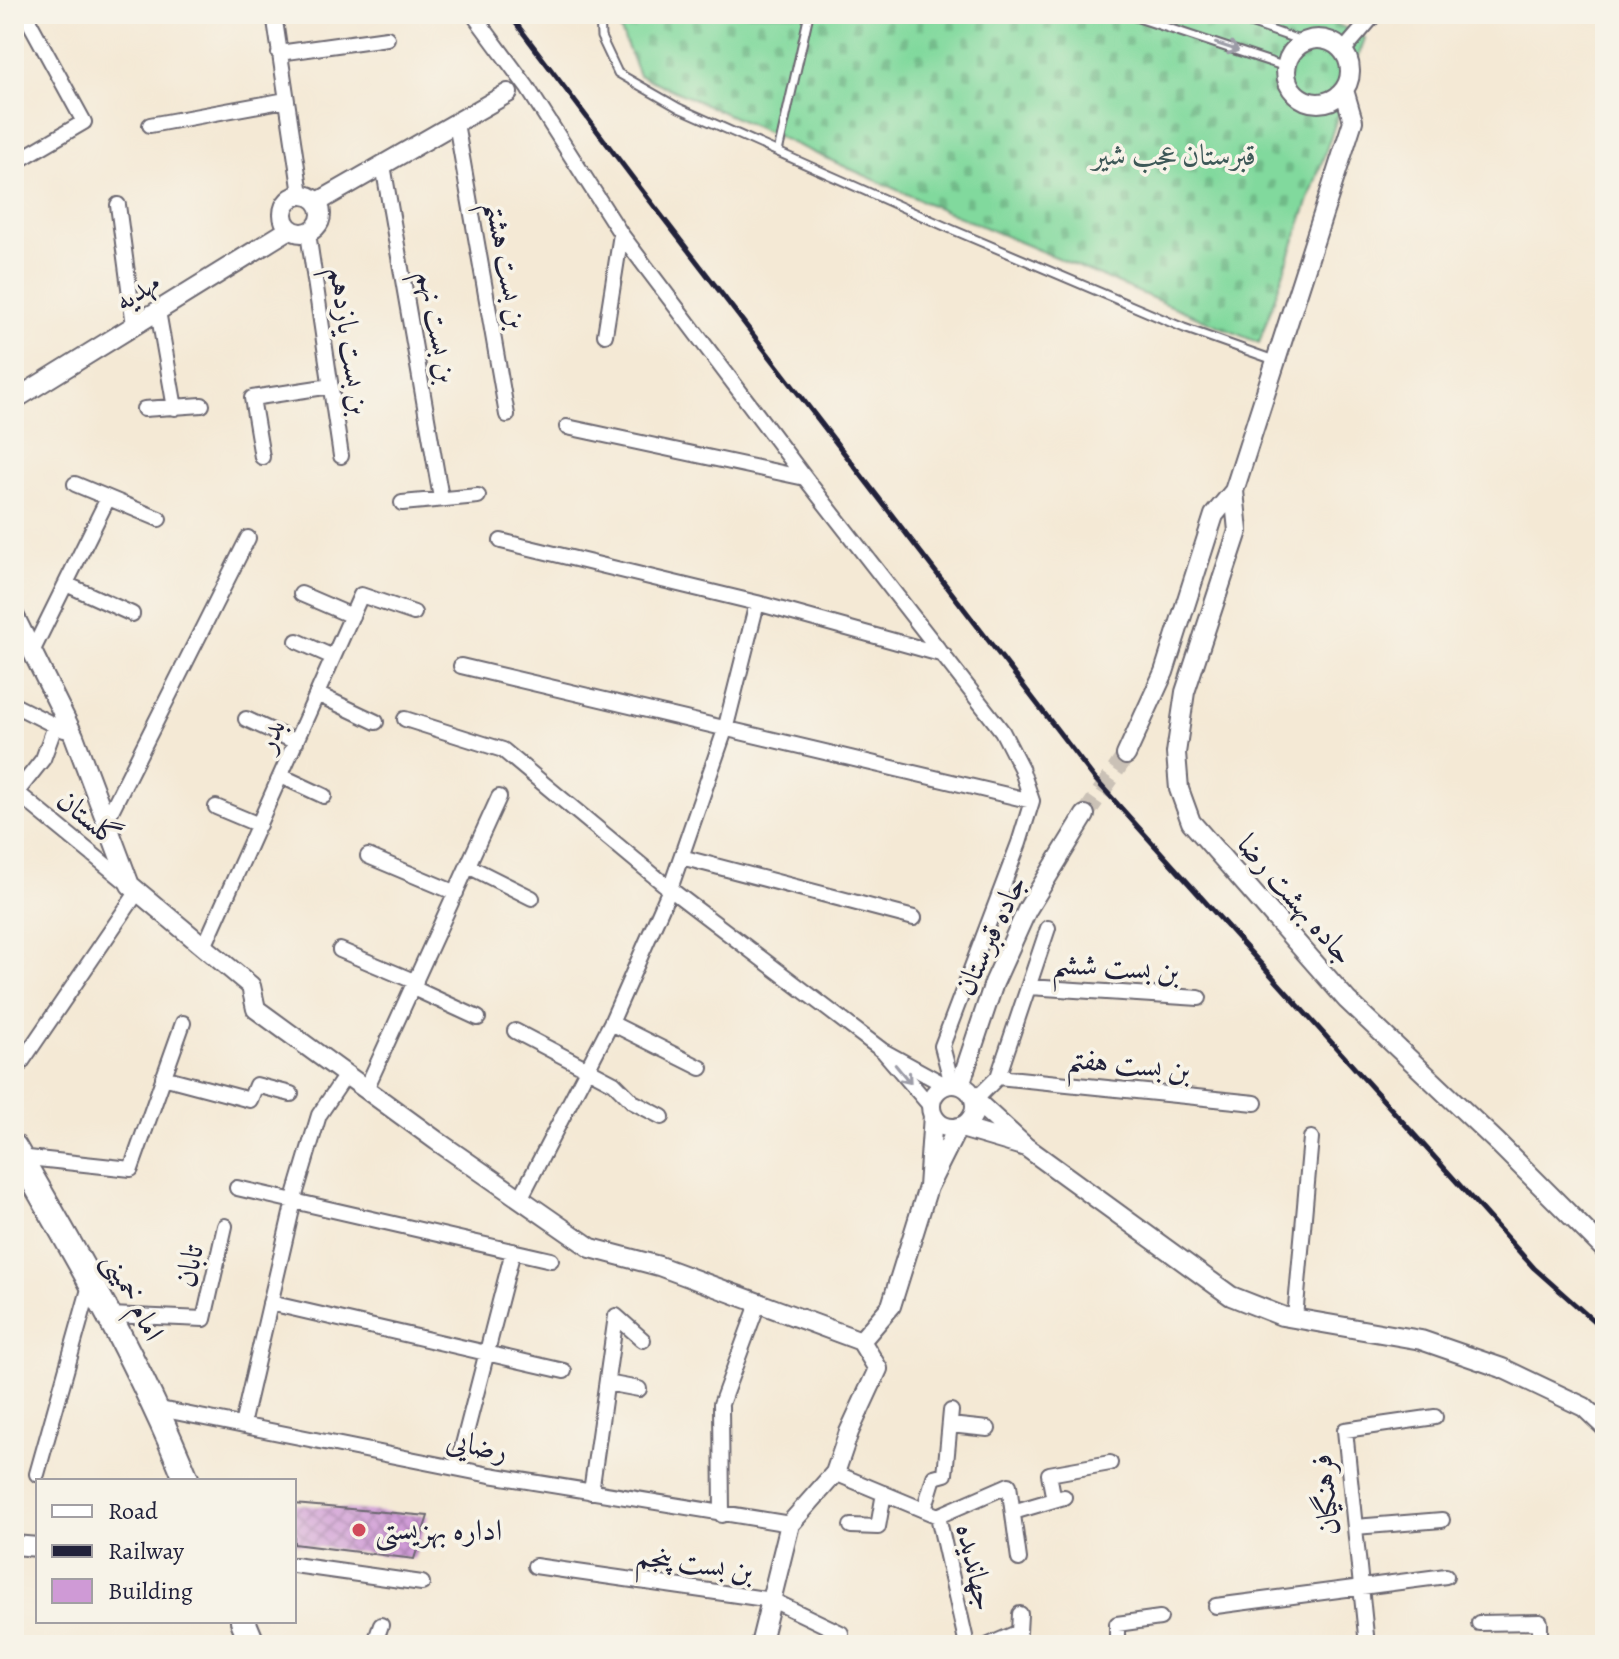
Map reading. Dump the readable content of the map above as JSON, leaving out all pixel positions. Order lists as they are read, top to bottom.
{
  "streets": {
    "main road": ["امام خمینی"],
    "street": [
      "بن بست هشتم",
      "مهدیه",
      "بن بست نهم",
      "بن بست یازدهم",
      "بدر",
      "گلستان",
      "جاده بهشت رضا",
      "جاده قبرستان",
      "بن بست ششم",
      "بن بست هفتم",
      "تابان",
      "رضایی",
      "فرهنگیان",
      "بن بست پنجم",
      "جهاندیده"
    ]
  },
  "crossings": [
    ["مهدیه", "بن بست یازدهم"],
    ["تابان", "امام خمینی"],
    ["امام خمینی", "رضایی"]
  ],
  "parks": ["قبرستان عجب شیر"],
  "places": ["اداره بهزیستی"],
  "legend": ["Road", "Railway", "Building"]
}
